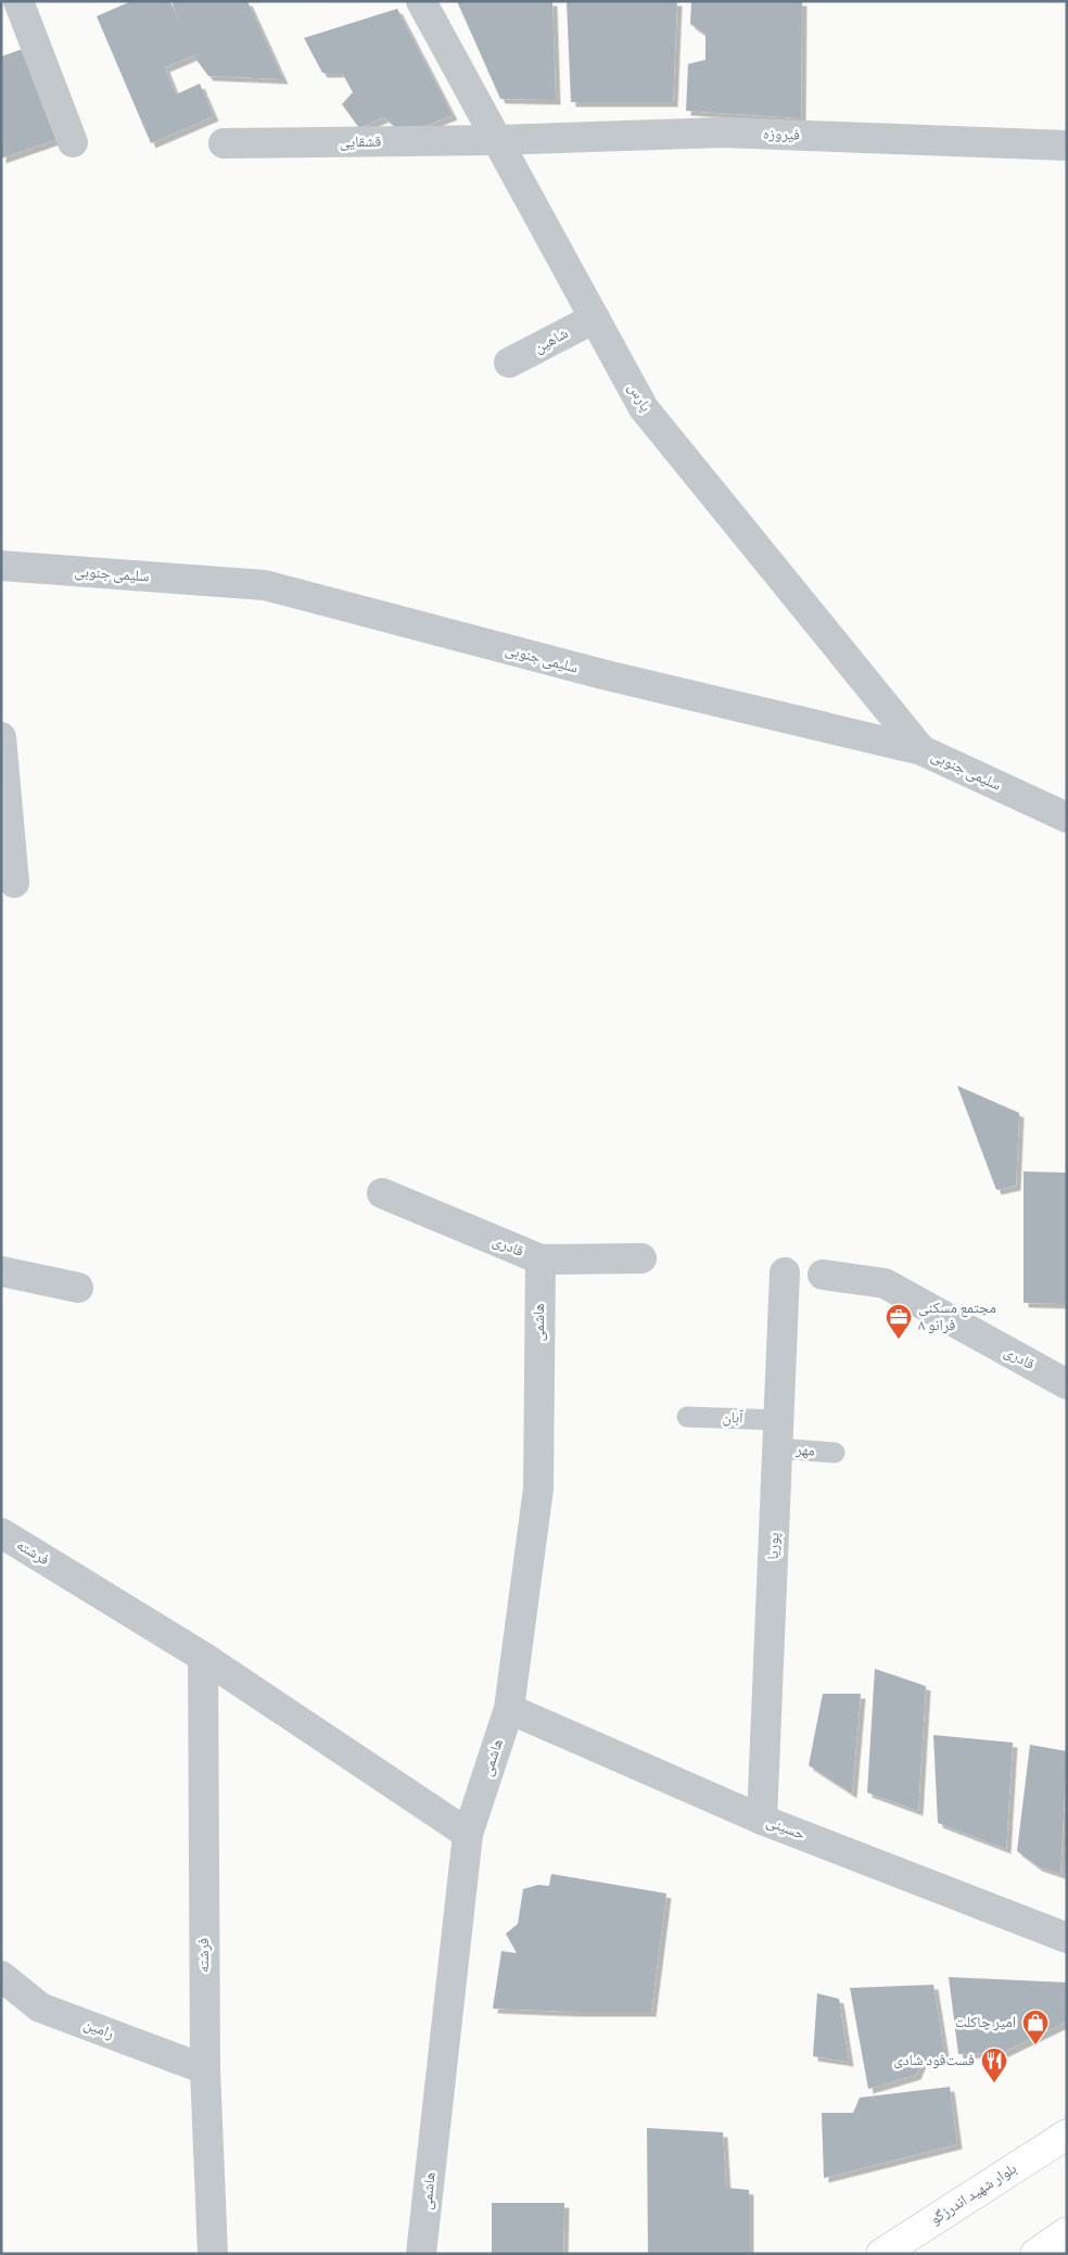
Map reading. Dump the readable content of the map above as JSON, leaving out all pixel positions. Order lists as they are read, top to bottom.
{
  "streets": {
    "main road": ["بلوار شهید اندرزگو"],
    "street": [
      "فیروزه",
      "قشقایی",
      "شاهین",
      "پارس",
      "سلیمی جنوبی",
      "قادری",
      "هاشمی",
      "پوریا",
      "فرشته",
      "حسینی",
      "رامین"
    ],
    "lane": ["آبان", "مهر"]
  },
  "crossings": [
    ["فیروزه", "قشقایی"],
    ["فیروزه", "پارس"],
    ["قشقایی", "پارس"],
    ["شاهین", "پارس"],
    ["پارس", "سلیمی جنوبی"],
    ["قادری", "هاشمی"],
    ["هاشمی", "فرشته"],
    ["هاشمی", "حسینی"],
    ["آبان", "مهر"],
    ["آبان", "پوریا"],
    ["مهر", "پوریا"],
    ["پوریا", "حسینی"],
    ["فرشته", "رامین"]
  ],
  "places": {
    "office": ["مجتمع مسکنی فرانو ۸"],
    "shop": ["امیر چاکلت"],
    "restaurant": ["فست‌فود شادی"]
  }
}
